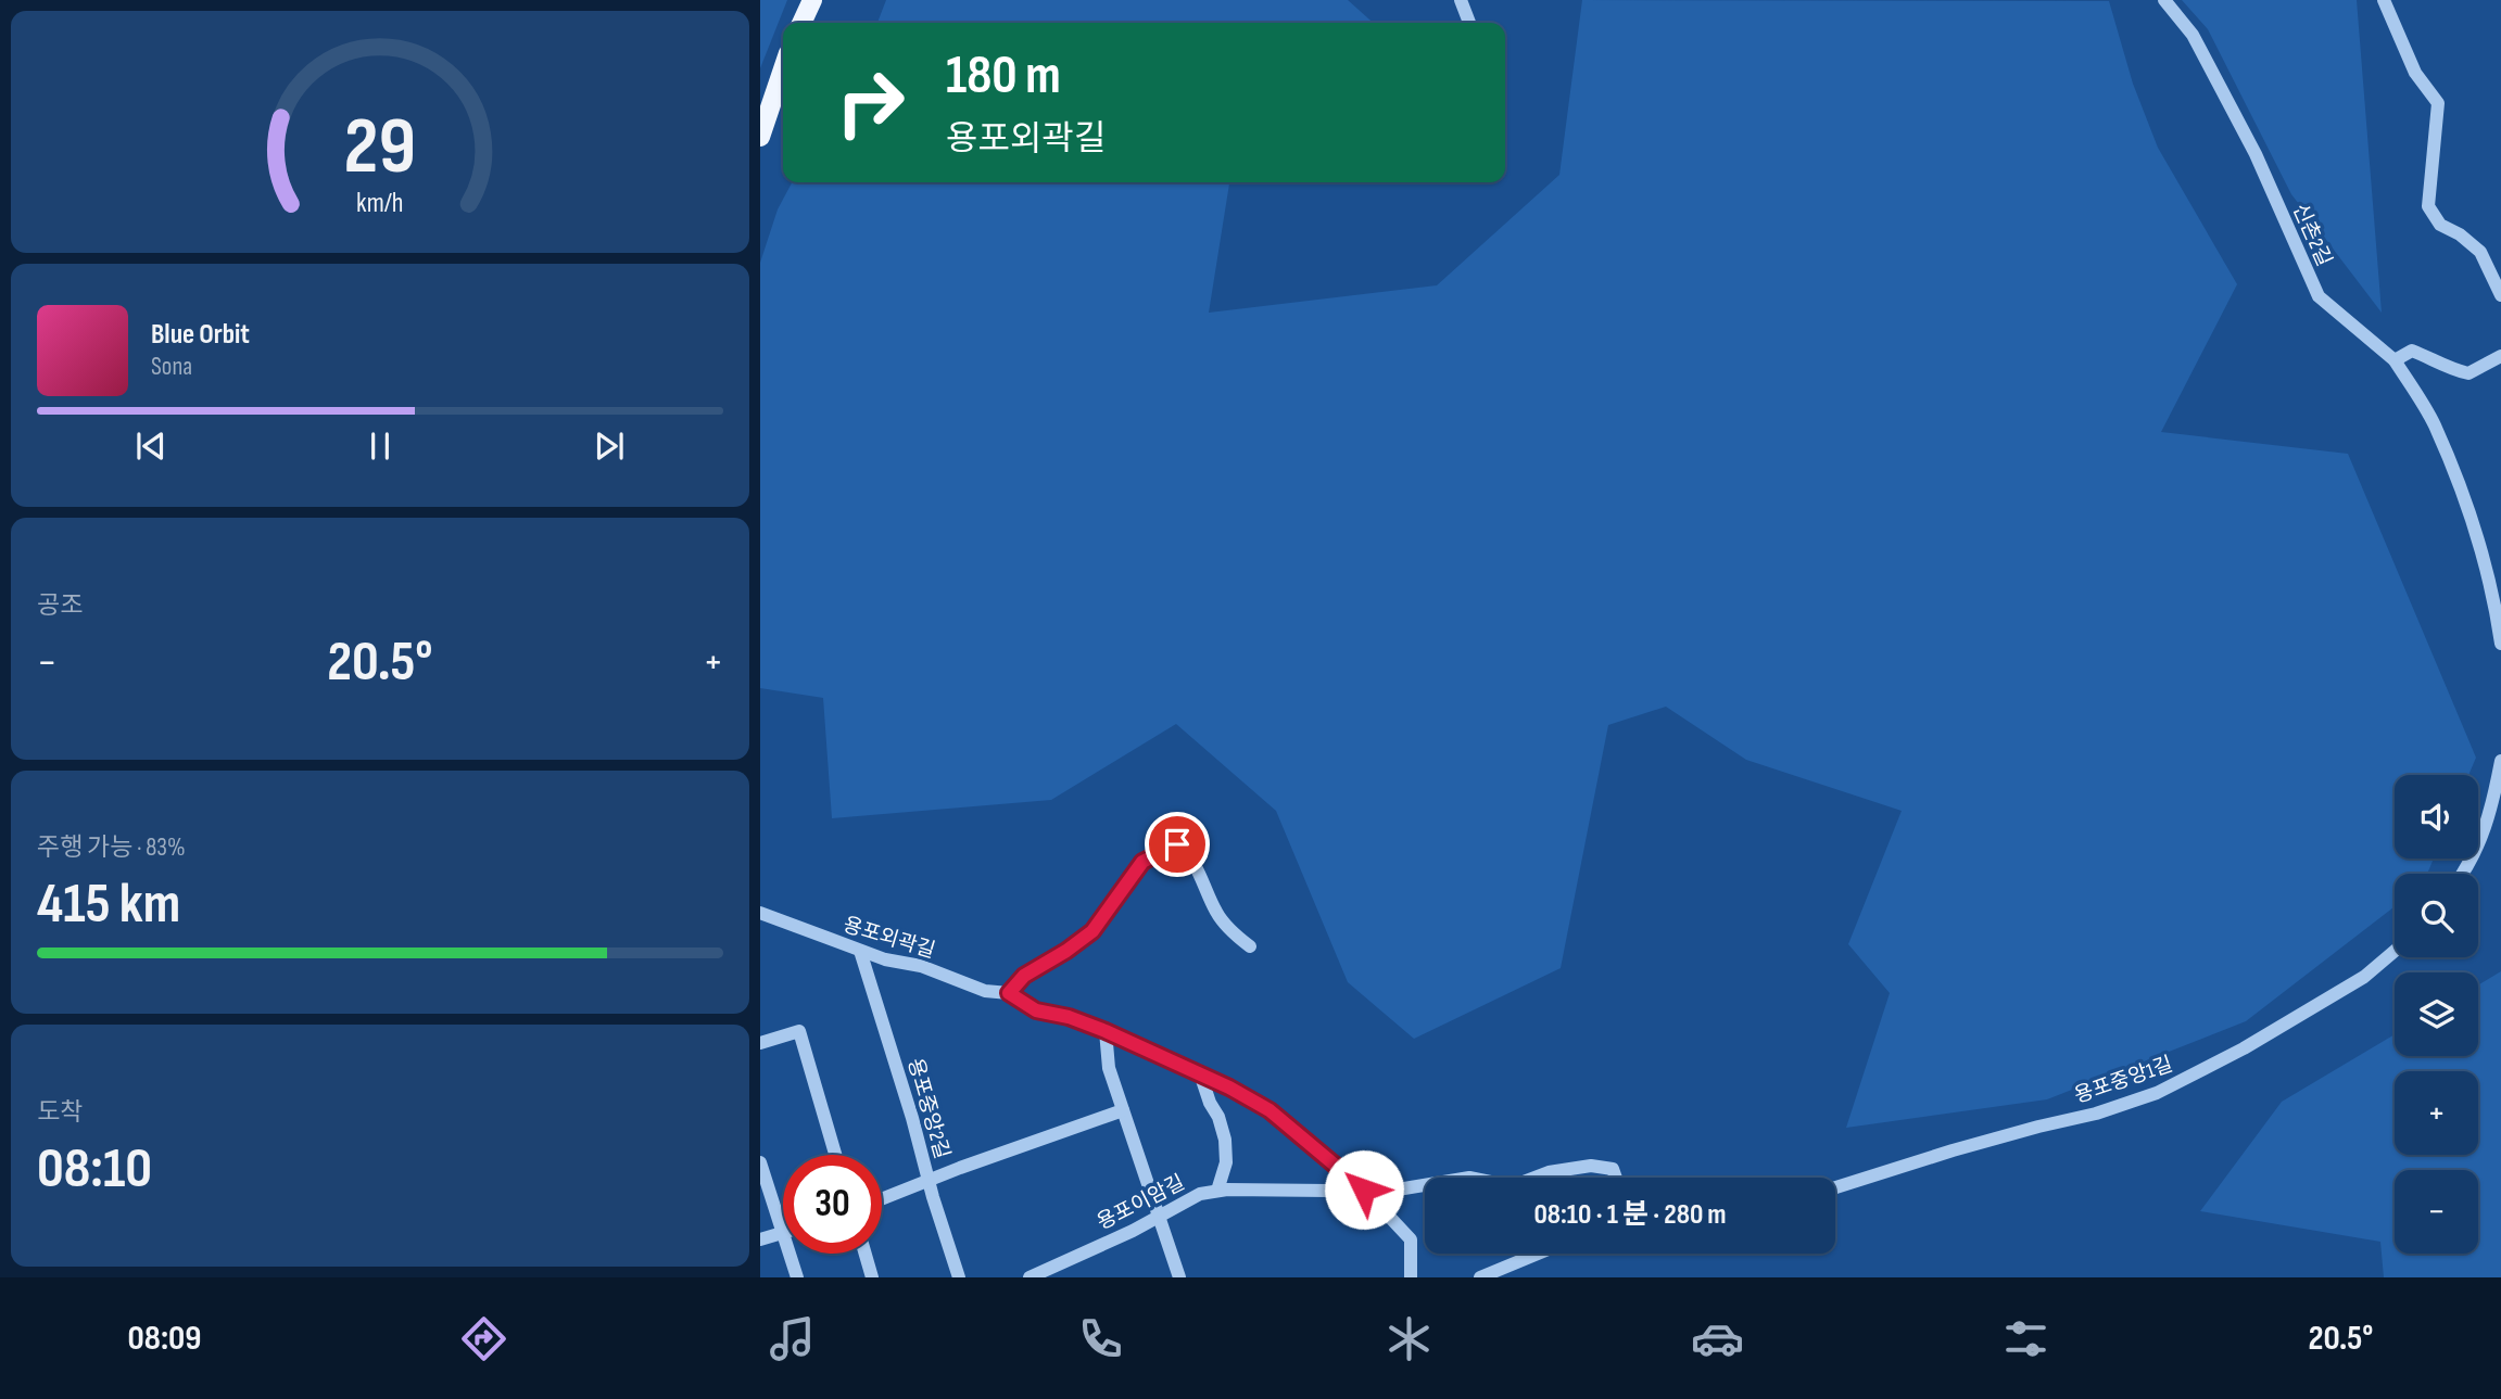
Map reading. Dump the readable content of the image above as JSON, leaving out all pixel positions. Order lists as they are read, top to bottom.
{
  "streets": {
    "street": [
      "신촌2길",
      "용포외곽길",
      "용포중앙1길",
      "용포중앙2길",
      "용포이암길"
    ]
  },
  "crossings": [
    ["용포외곽길", "용포중앙2길"],
    ["용포외곽길", "용포이암길"]
  ],
  "page": {
    "turn": ["180 m", "용포외곽길"],
    "song": ["Blue Orbit", "Sona"],
    "tile": [
      "공조",
      ["주행 가능 · 83%", "415 km"],
      ["도착", "08:10"]
    ],
    "heat": ["−", "20.5°", "+"],
    "map_buttons": ["+", "−"],
    "limit": "30",
    "trip": "08:10 · 1 분 · 280 m",
    "tabs": ["08:09", "20.5°"],
    "gauge": ["29", "km/h"]
  }
}
